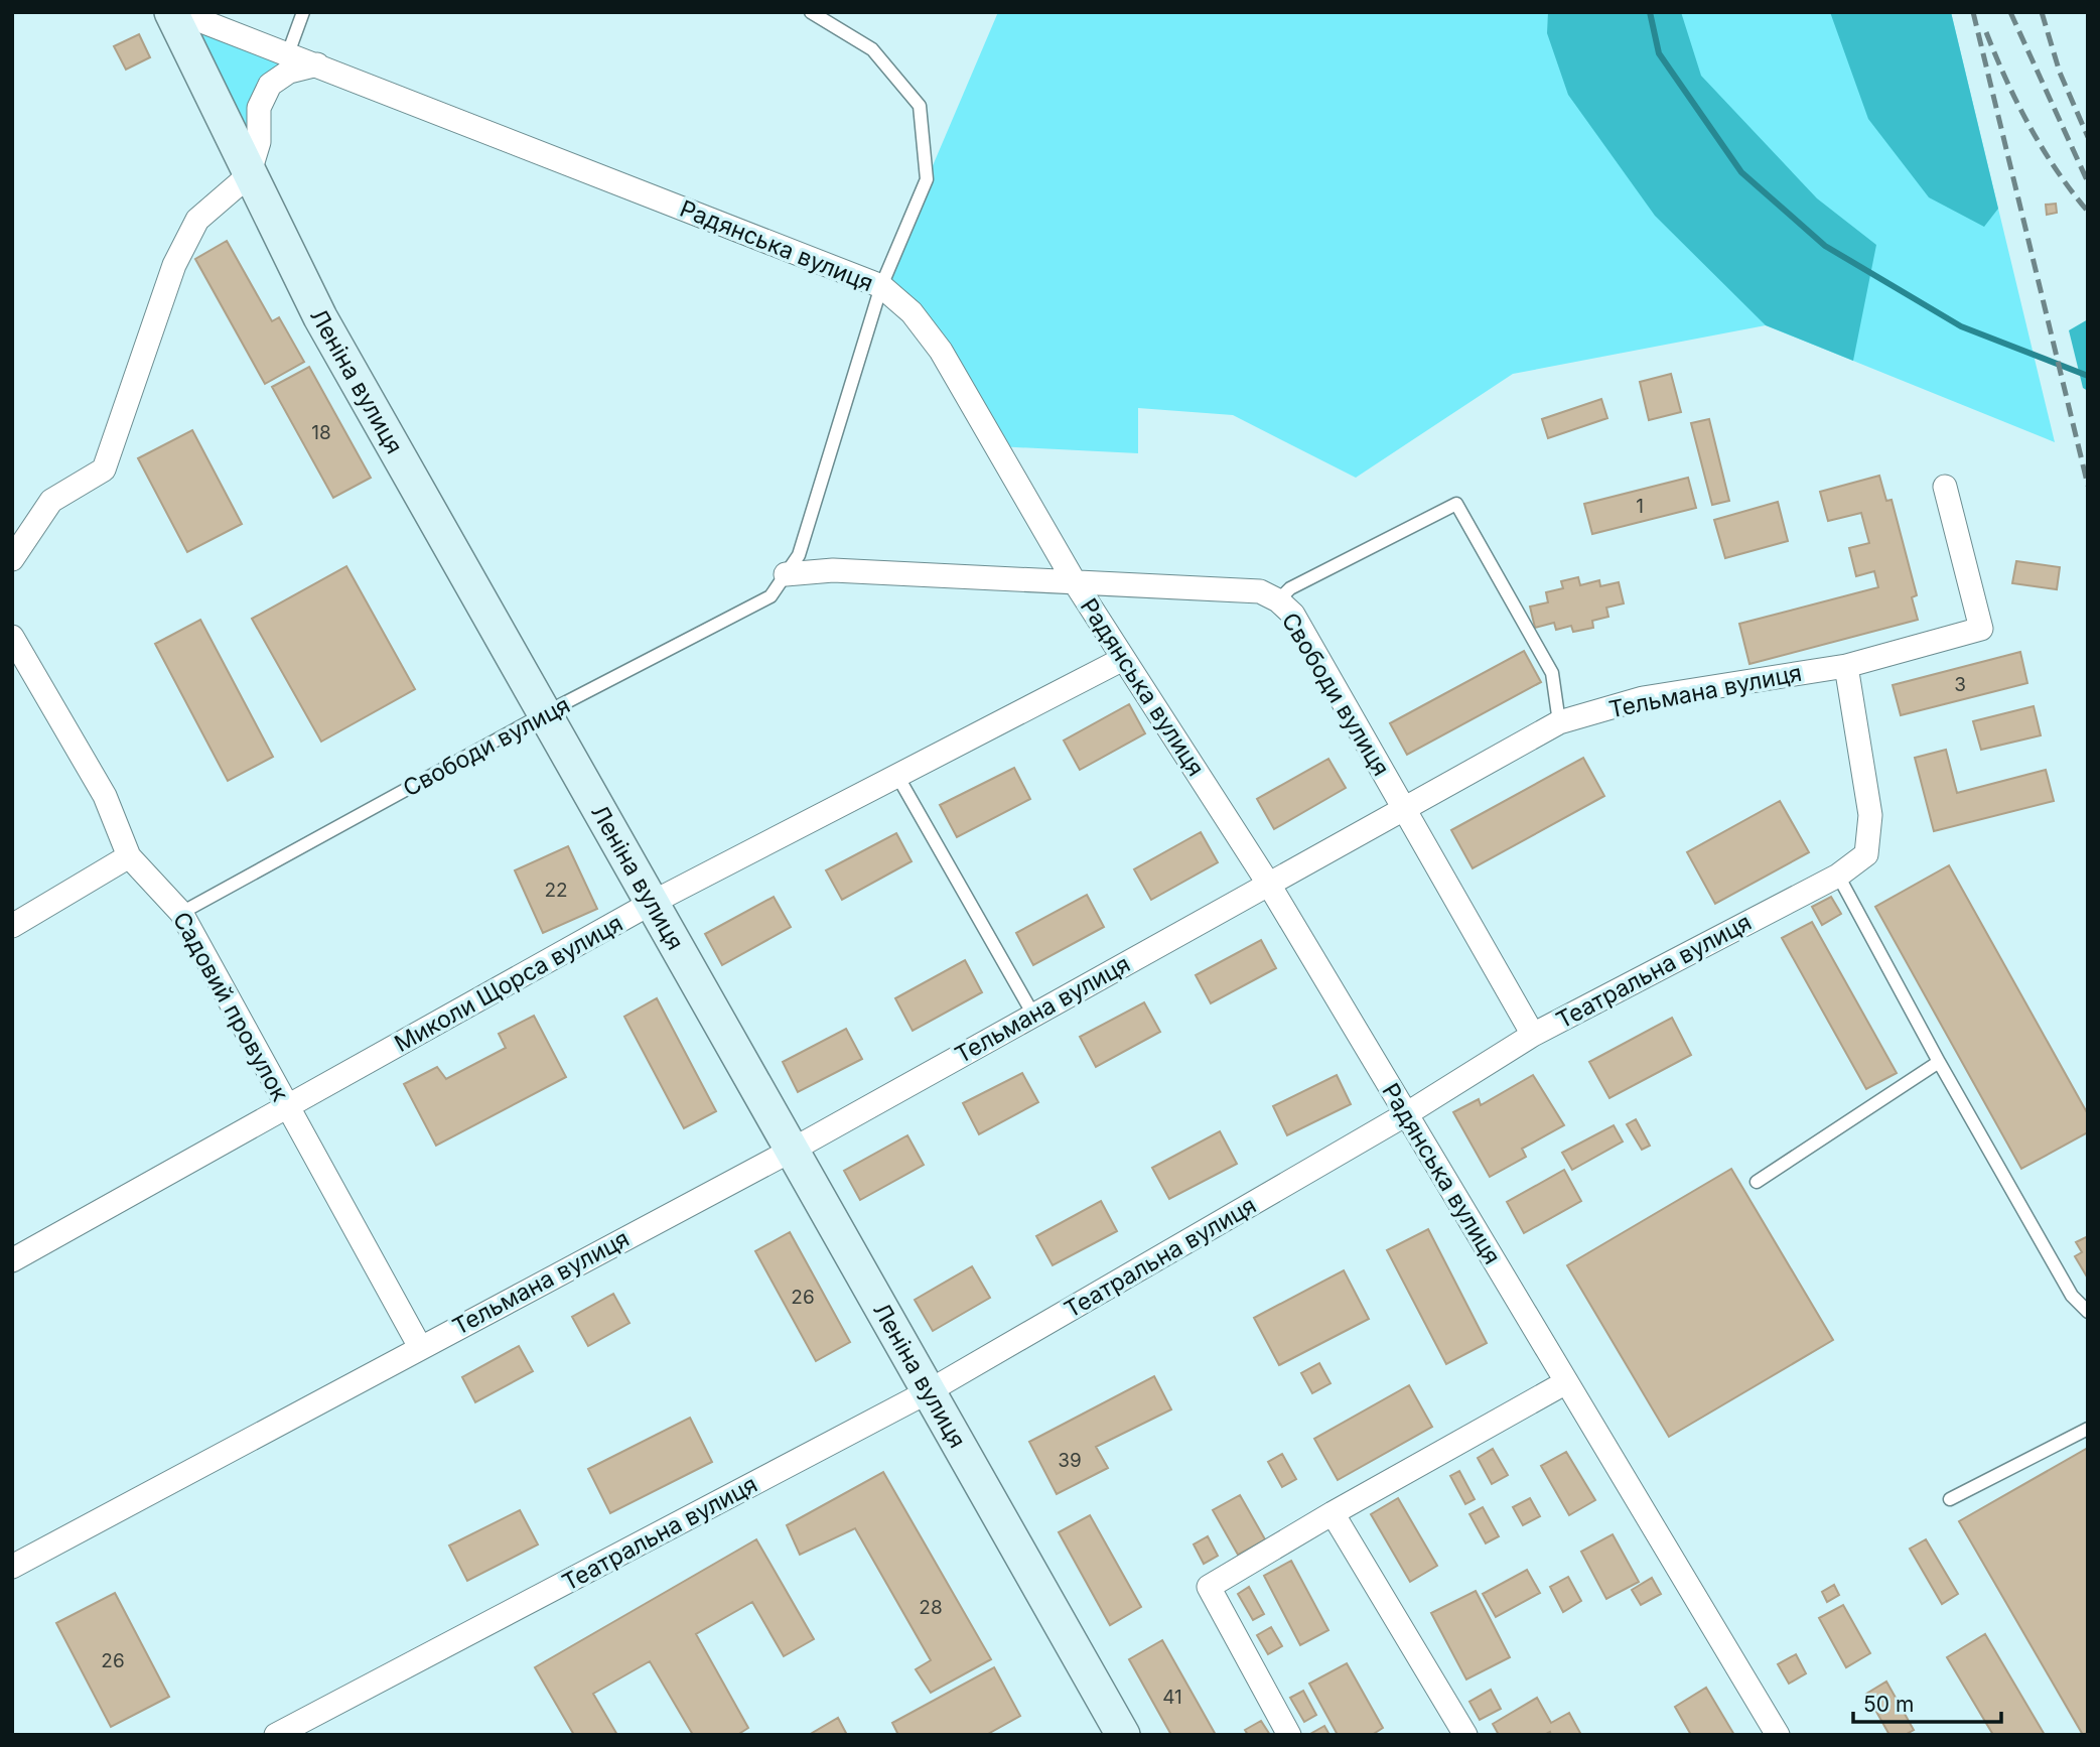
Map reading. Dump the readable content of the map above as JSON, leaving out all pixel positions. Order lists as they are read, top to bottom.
{
  "streets": {
    "street": [
      "Радянська вулиця",
      "Леніна вулиця",
      "Тельмана вулиця",
      "Свободи вулиця",
      "Театральна вулиця",
      "Миколи Щорса вулиця",
      "Садовий провулок"
    ]
  },
  "crossings": [
    ["Радянська вулиця", "Тельмана вулиця"],
    ["Радянська вулиця", "Свободи вулиця"],
    ["Радянська вулиця", "Театральна вулиця"],
    ["Радянська вулиця", "Миколи Щорса вулиця"],
    ["Леніна вулиця", "Тельмана вулиця"],
    ["Леніна вулиця", "Свободи вулиця"],
    ["Леніна вулиця", "Театральна вулиця"],
    ["Леніна вулиця", "Миколи Щорса вулиця"],
    ["Тельмана вулиця", "Свободи вулиця"],
    ["Тельмана вулиця", "Театральна вулиця"],
    ["Тельмана вулиця", "Садовий провулок"],
    ["Свободи вулиця", "Театральна вулиця"],
    ["Свободи вулиця", "Садовий провулок"],
    ["Миколи Щорса вулиця", "Садовий провулок"]
  ],
  "house_numbers": [
    "18",
    "1",
    "3",
    "22",
    "26",
    "39",
    "28",
    "26",
    "41"
  ],
  "scale_bar": "50 m"
}
